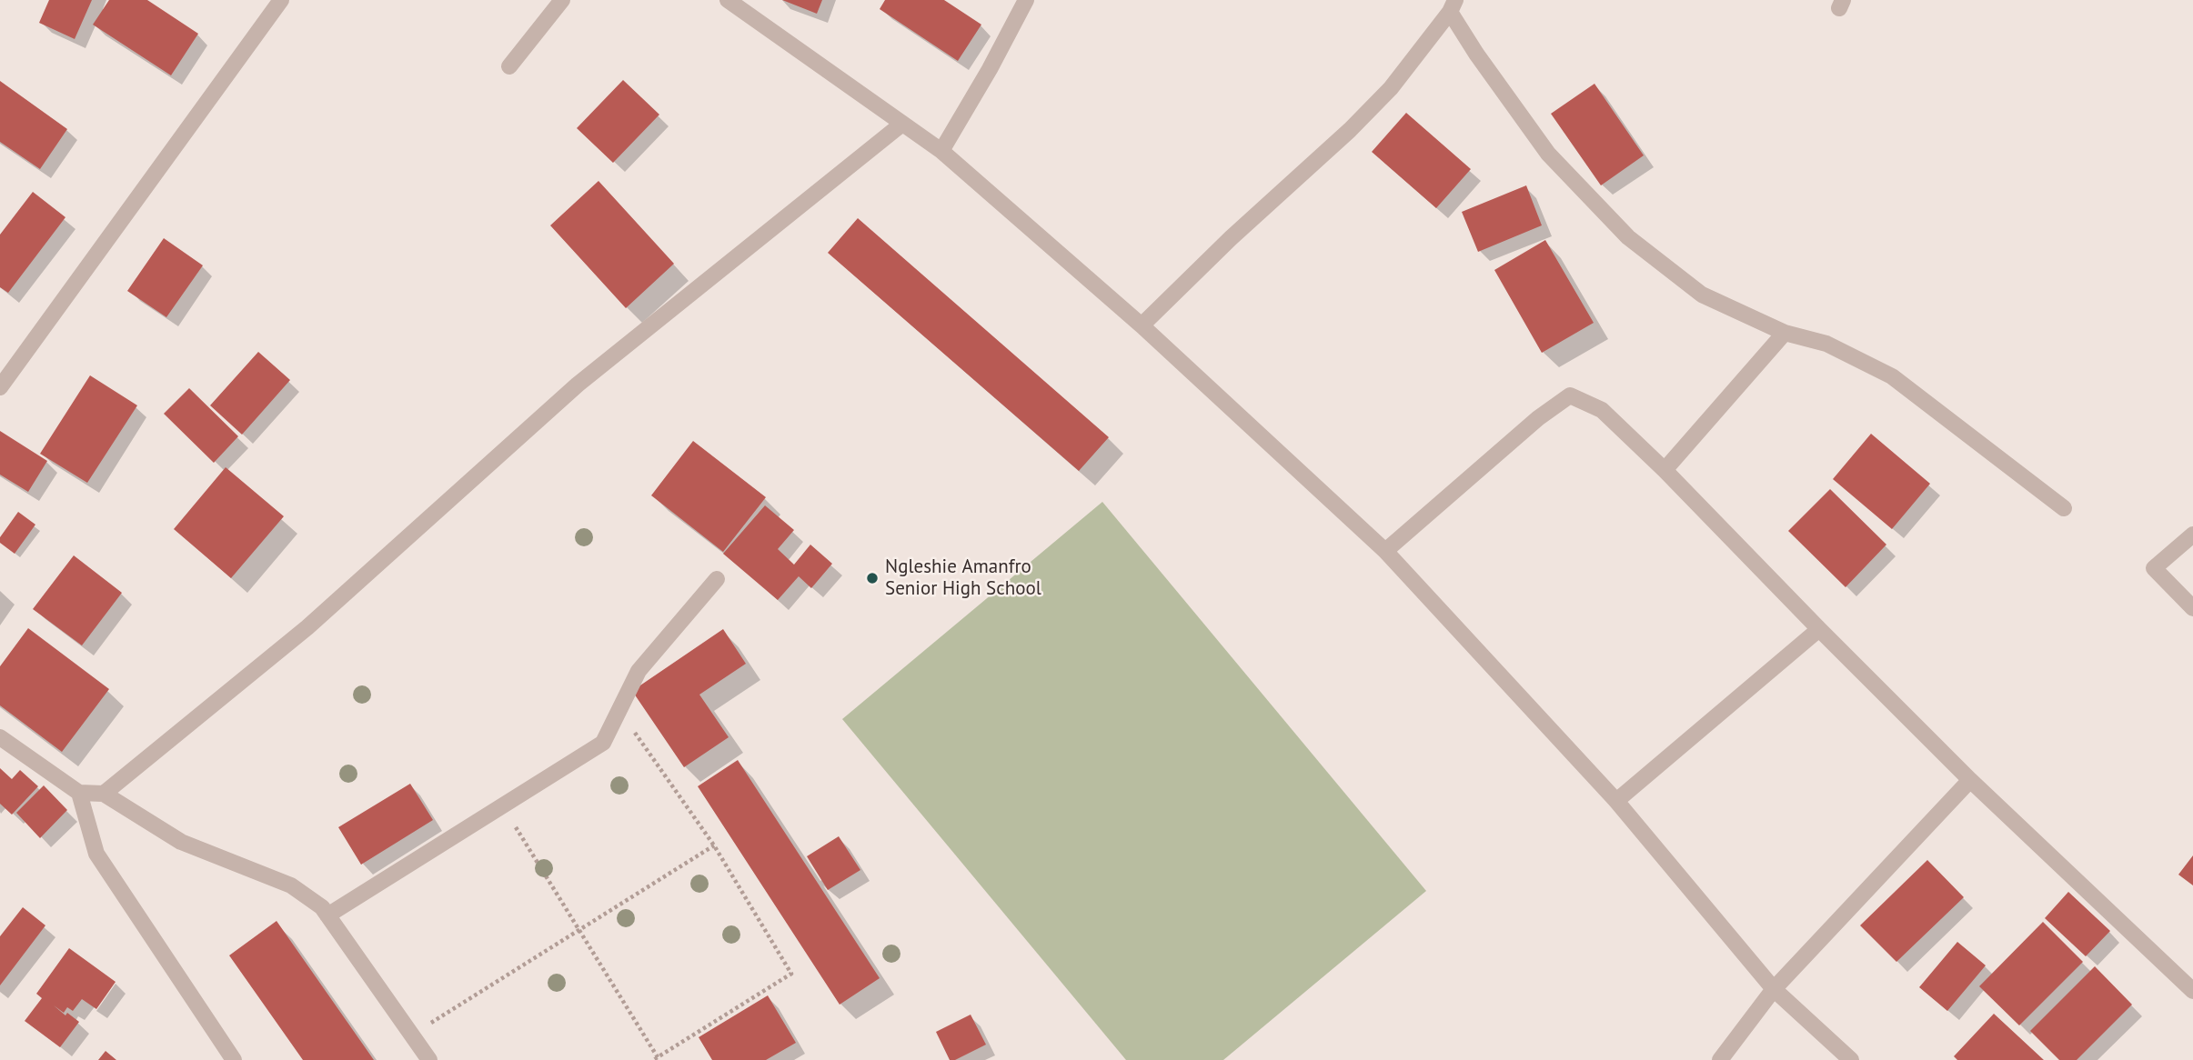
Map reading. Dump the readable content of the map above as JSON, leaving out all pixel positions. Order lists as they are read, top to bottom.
{
  "places": ["Ngleshie Amanfro Senior High School"]
}
